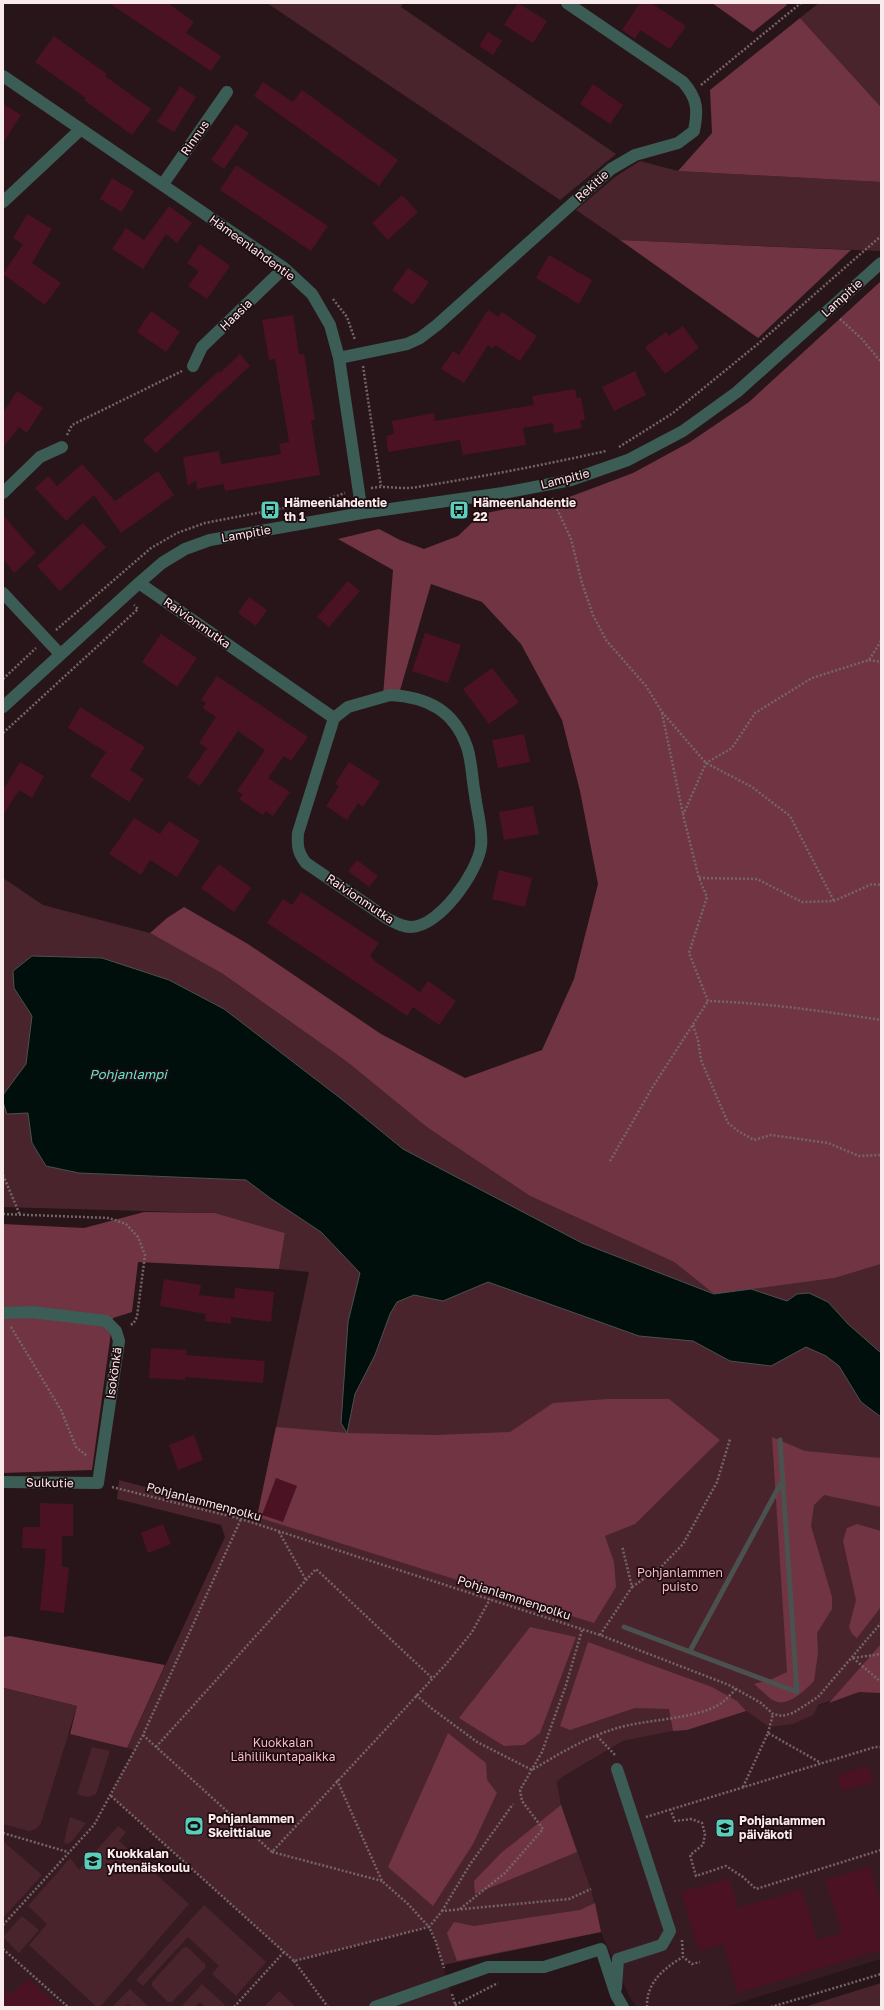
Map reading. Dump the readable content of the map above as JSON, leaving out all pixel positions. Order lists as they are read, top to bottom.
{
  "streets": {
    "street": [
      "Rinnus",
      "Rekitie",
      "Hämeenlahdentie",
      "Lampitie",
      "Haasia",
      "Raivionmutka",
      "Isokönkä",
      "Sulkutie"
    ],
    "path": ["Pohjanlammenpolku"]
  },
  "crossings": [
    ["Rinnus", "Hämeenlahdentie"],
    ["Rekitie", "Hämeenlahdentie"],
    ["Hämeenlahdentie", "Lampitie"],
    ["Hämeenlahdentie", "Haasia"],
    ["Lampitie", "Raivionmutka"],
    ["Isokönkä", "Sulkutie"],
    ["Isokönkä", "Pohjanlammenpolku"],
    ["Sulkutie", "Pohjanlammenpolku"]
  ],
  "water": ["Pohjanlampi"],
  "parks": ["Pohjanlammen puisto", "Kuokkalan Lähiliikuntapaikka"],
  "places": {
    "bus stop": ["Hämeenlahdentie th 1", "Hämeenlahdentie 22"],
    "sports": ["Pohjanlammen Skeittialue"],
    "school or university": ["Pohjanlammen päiväkoti", "Kuokkalan yhtenäiskoulu"]
  }
}
